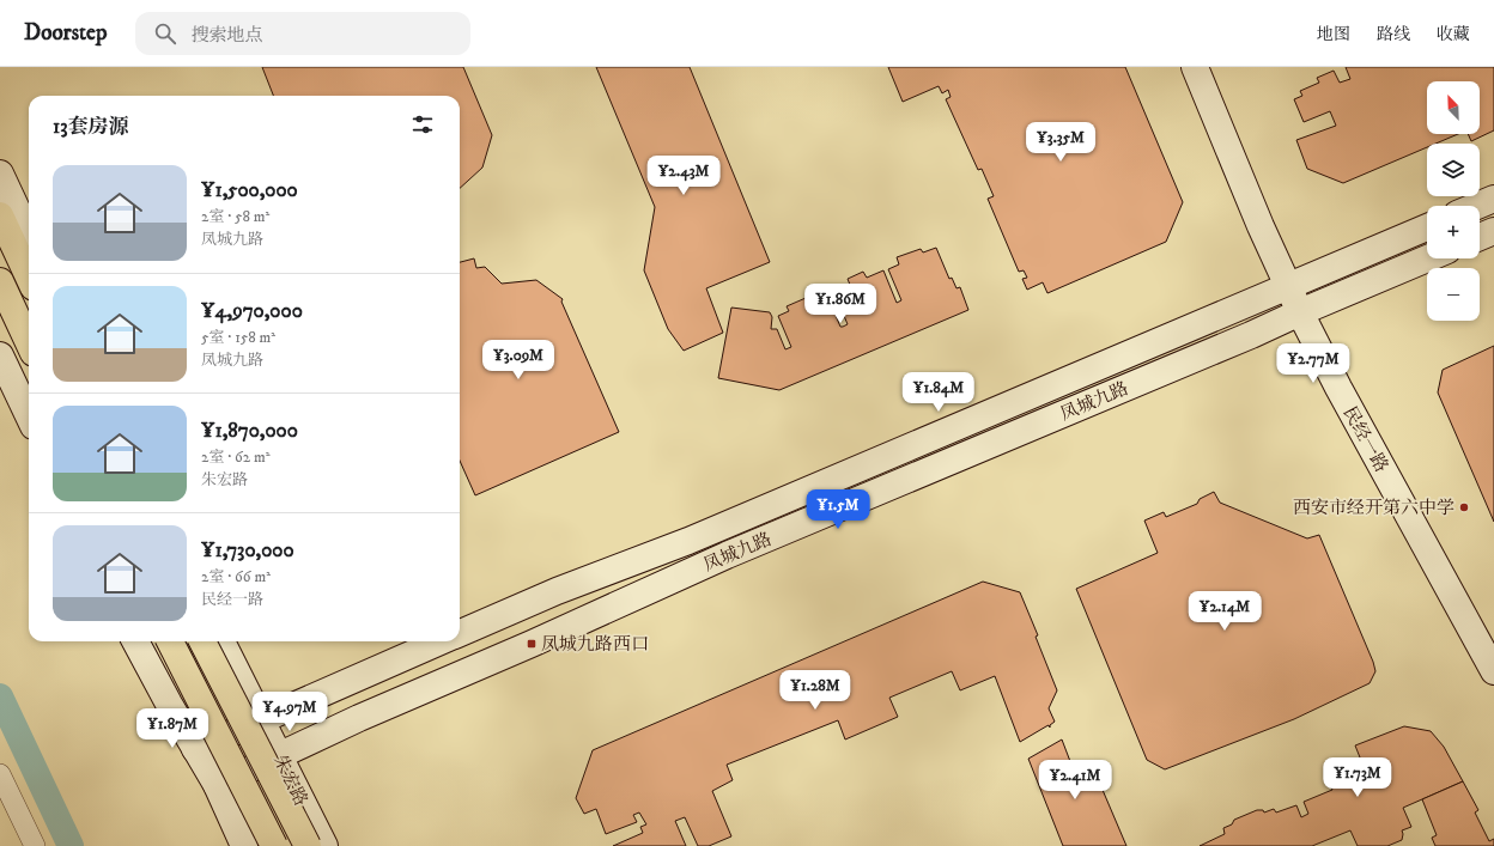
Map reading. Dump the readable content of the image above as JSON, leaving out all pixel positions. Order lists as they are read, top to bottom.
{
  "streets": {
    "street": ["凤城九路", "民经一路", "朱宏路"]
  },
  "crossings": [
    ["凤城九路", "民经一路"],
    ["凤城九路", "朱宏路"]
  ],
  "places": {
    "other": ["西安市经开第六中学"],
    "transit": ["凤城九路西口"]
  },
  "north": "top left",
  "page": {
    "header": "Doorstep",
    "search": "搜索地点",
    "nav": ["地图", "路线", "收藏"],
    "map_buttons": ["+", "−"],
    "heading": "13套房源",
    "price": [
      "¥3.35M",
      "¥2.43M",
      "¥1.86M",
      "¥3.09M",
      "¥2.77M",
      "¥1.84M",
      "¥1.5M",
      "¥2.14M",
      "¥1.28M",
      "¥4.97M",
      "¥1.87M",
      "¥1.73M",
      "¥2.41M"
    ],
    "list": [
      {
        "name": "¥1,500,000",
        "note": "2室 · 58 m² · 凤城九路"
      },
      {
        "name": "¥4,970,000",
        "note": "5室 · 158 m² · 凤城九路"
      },
      {
        "name": "¥1,870,000",
        "note": "2室 · 62 m² · 朱宏路"
      },
      {
        "name": "¥1,730,000",
        "note": "2室 · 66 m² · 民经一路"
      }
    ]
  }
}
